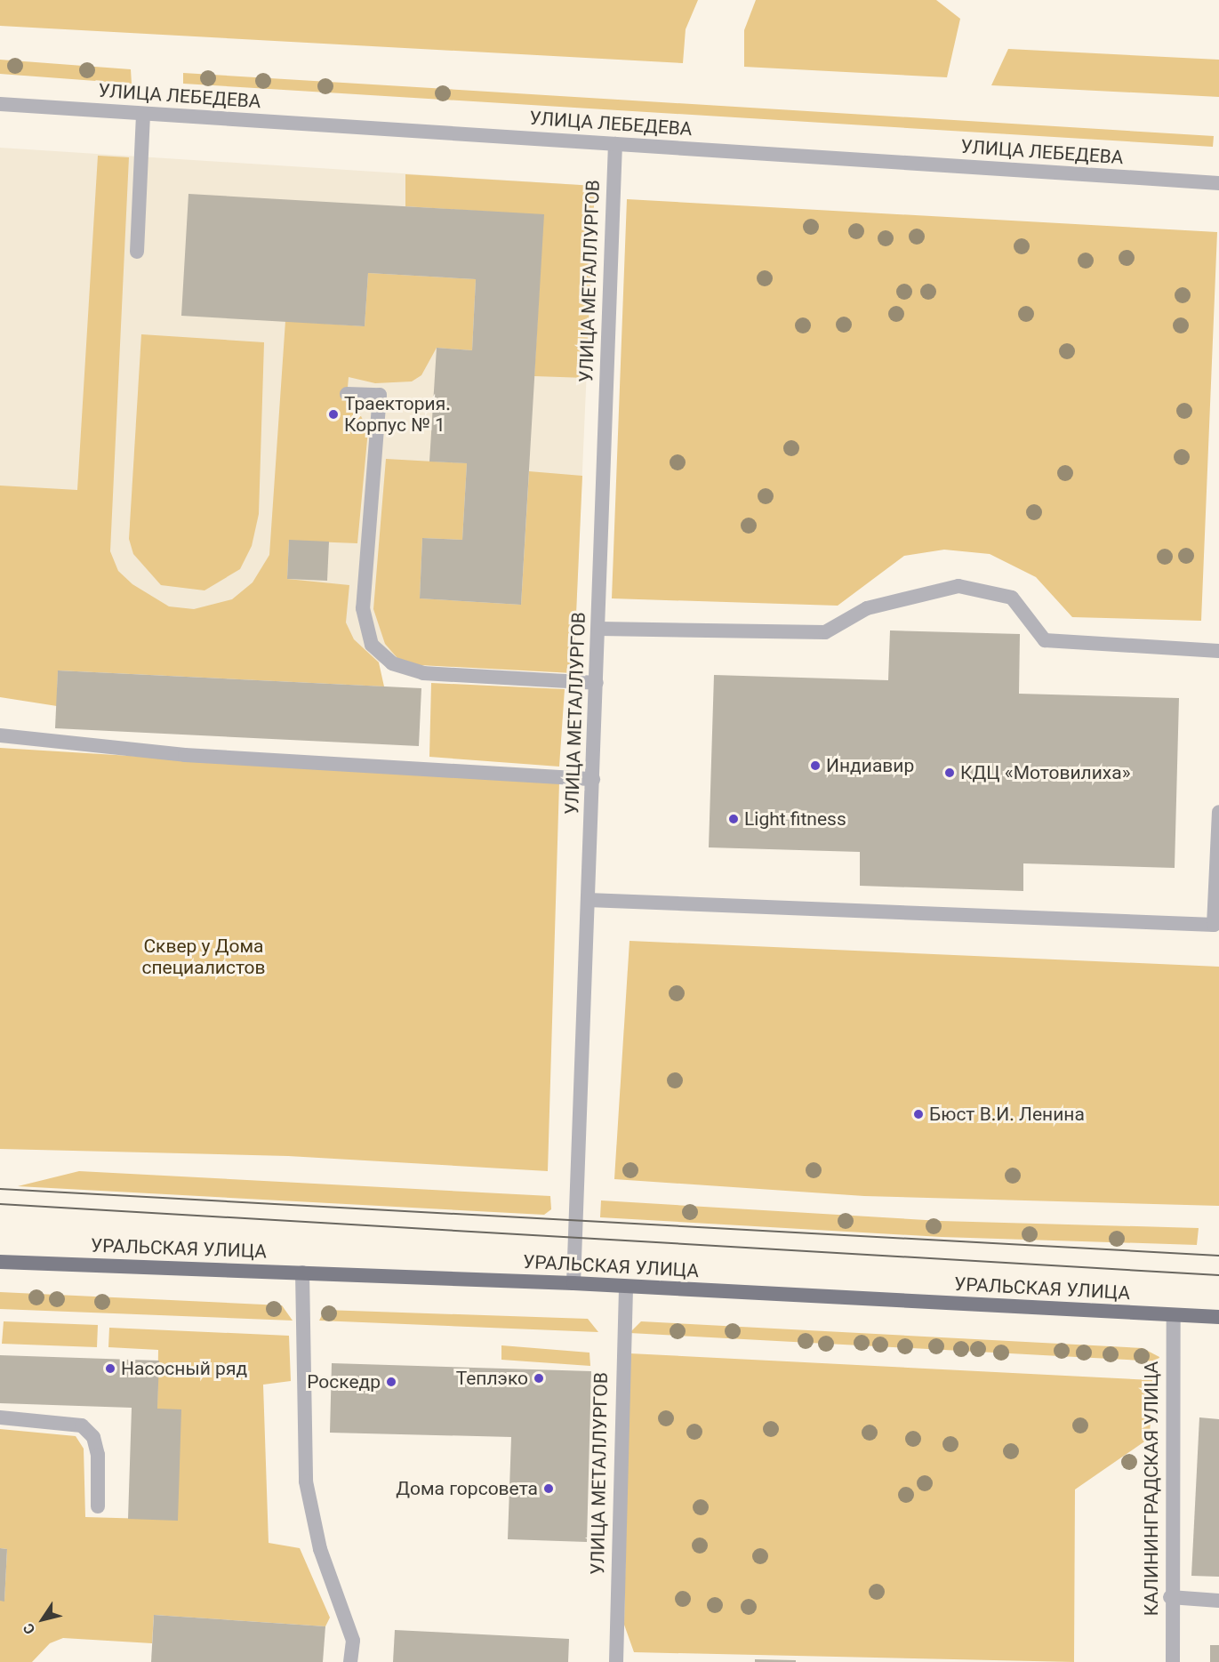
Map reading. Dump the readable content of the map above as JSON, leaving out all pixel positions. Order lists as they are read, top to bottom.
{
  "streets": {
    "main road": ["УРАЛЬСКАЯ УЛИЦА"],
    "street": ["УЛИЦА ЛЕБЕДЕВА", "УЛИЦА МЕТАЛЛУРГОВ", "КАЛИНИНГРАДСКАЯ УЛИЦА"]
  },
  "crossings": [
    ["УЛИЦА ЛЕБЕДЕВА", "УЛИЦА МЕТАЛЛУРГОВ"],
    ["УЛИЦА МЕТАЛЛУРГОВ", "УРАЛЬСКАЯ УЛИЦА"],
    ["УРАЛЬСКАЯ УЛИЦА", "КАЛИНИНГРАДСКАЯ УЛИЦА"]
  ],
  "parks": ["Сквер у Дома специалистов"],
  "places": [
    "Траектория. Корпус № 1",
    "Индиавир",
    "КДЦ «Мотовилиха»",
    "Light fitness",
    "Бюст В.И. Ленина",
    "Насосный ряд",
    "Теплэко",
    "Роскедр",
    "Дома горсовета"
  ],
  "north": "bottom left"
}
